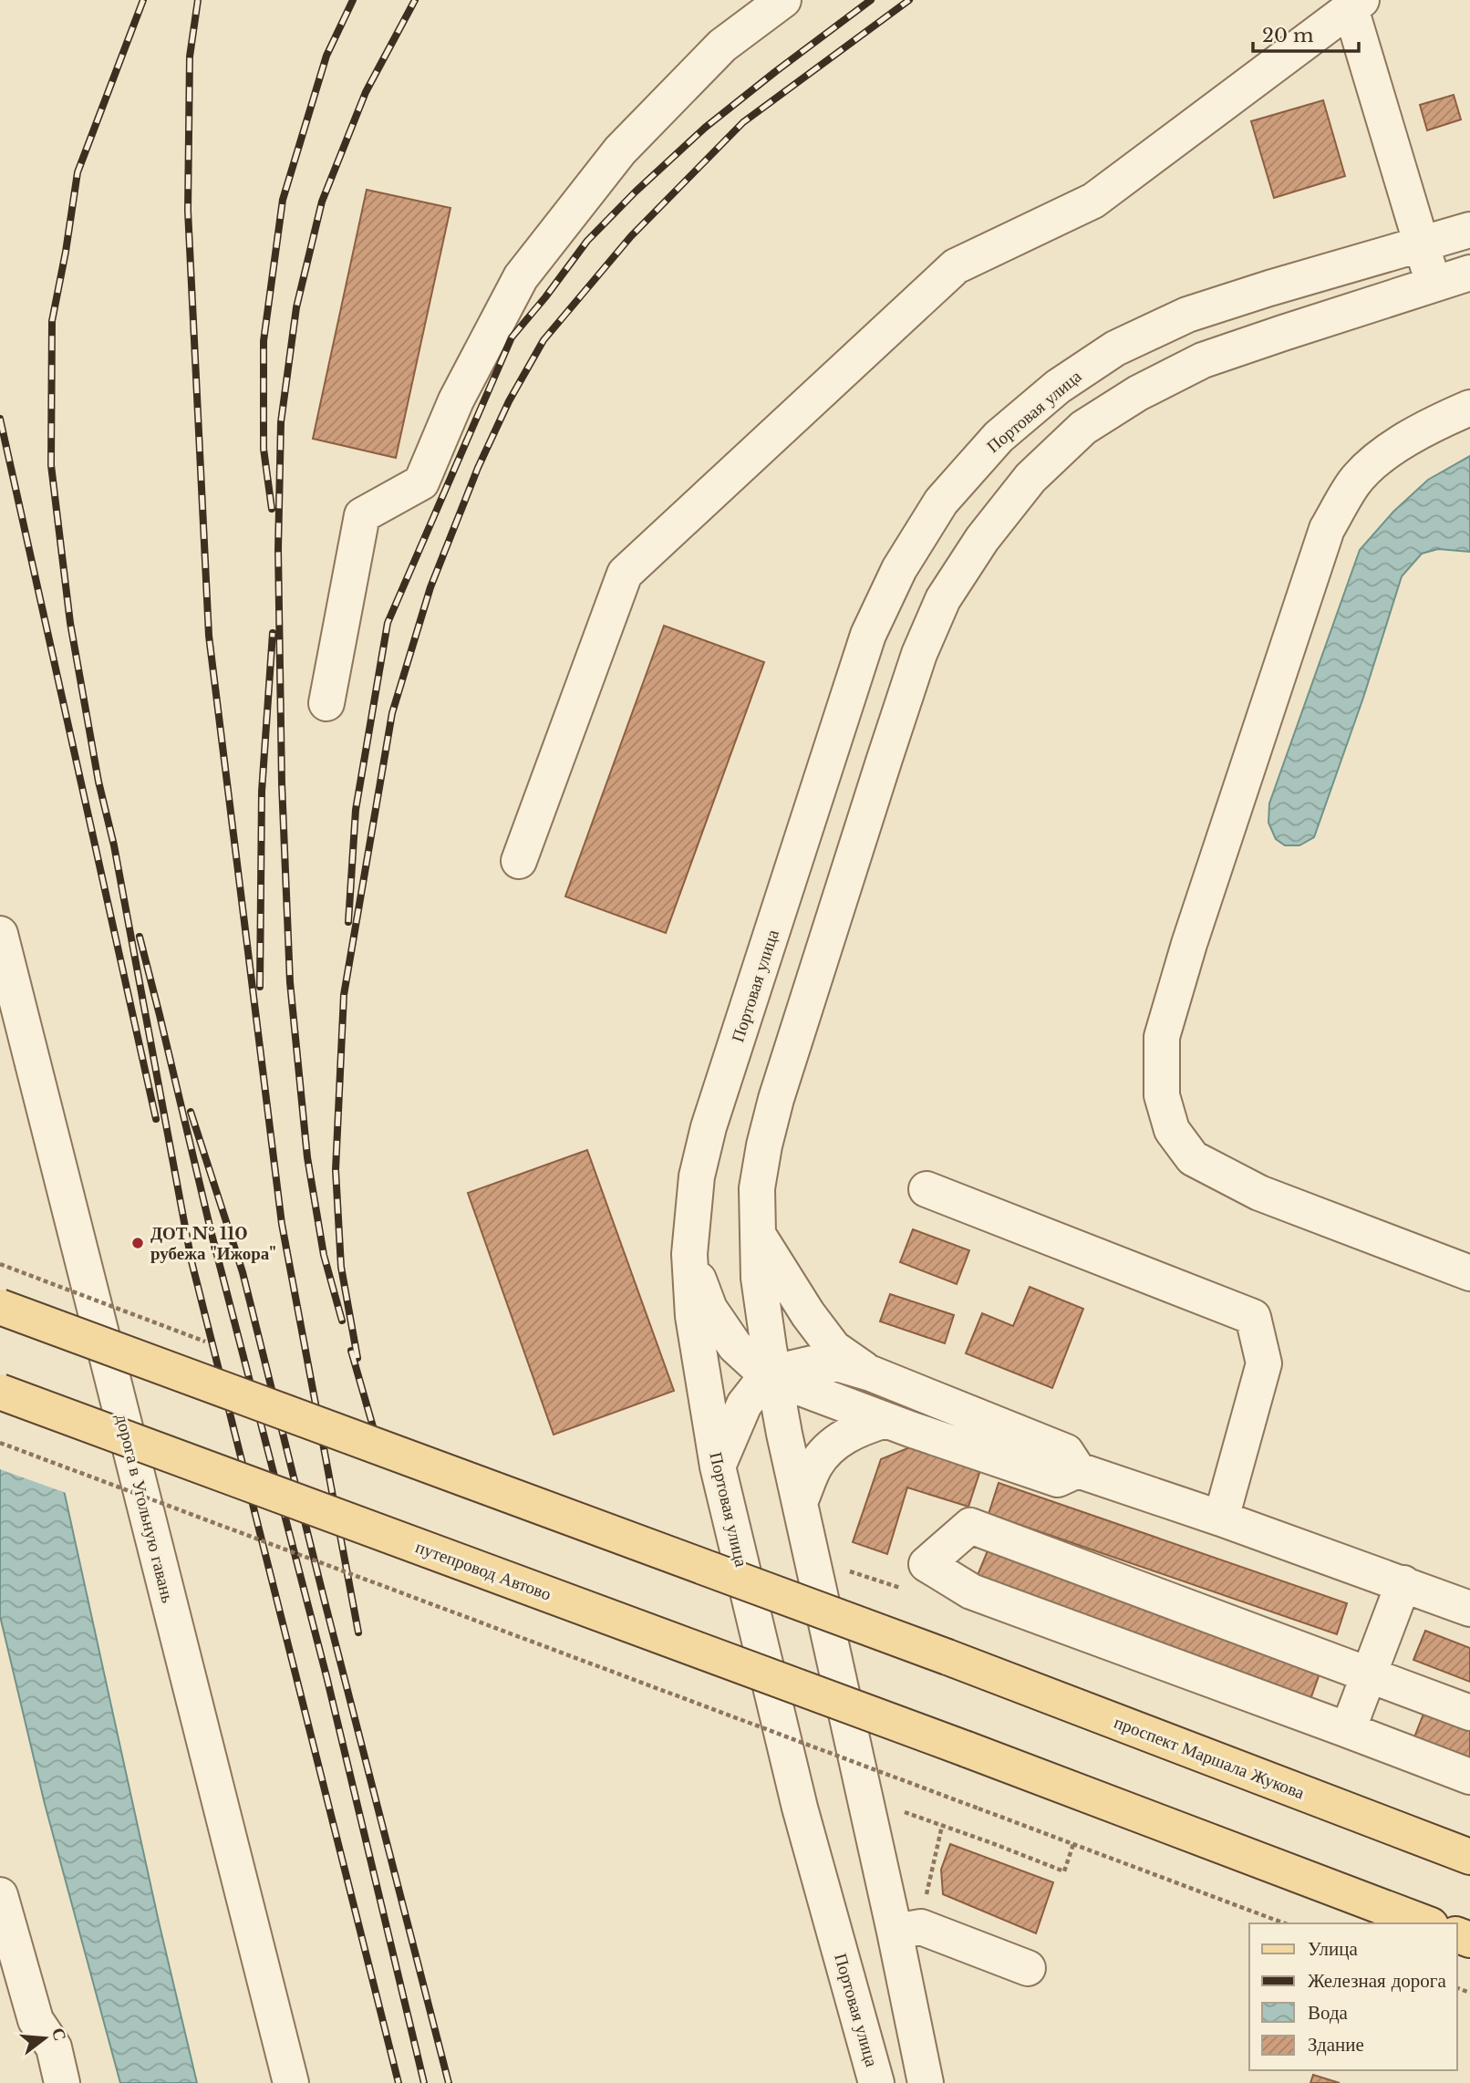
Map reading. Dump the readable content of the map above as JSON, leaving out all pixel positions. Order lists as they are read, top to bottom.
{
  "streets": {
    "main road": ["путепровод Автово", "проспект Маршала Жукова"],
    "street": ["Портовая улица", "дорога в Угольную гавань"]
  },
  "places": ["ДОТ № 110 рубежа \"Ижора\""],
  "legend": [
    "Улица",
    "Железная дорога",
    "Вода",
    "Здание"
  ],
  "scale_bar": "20 m",
  "north": "right"
}
